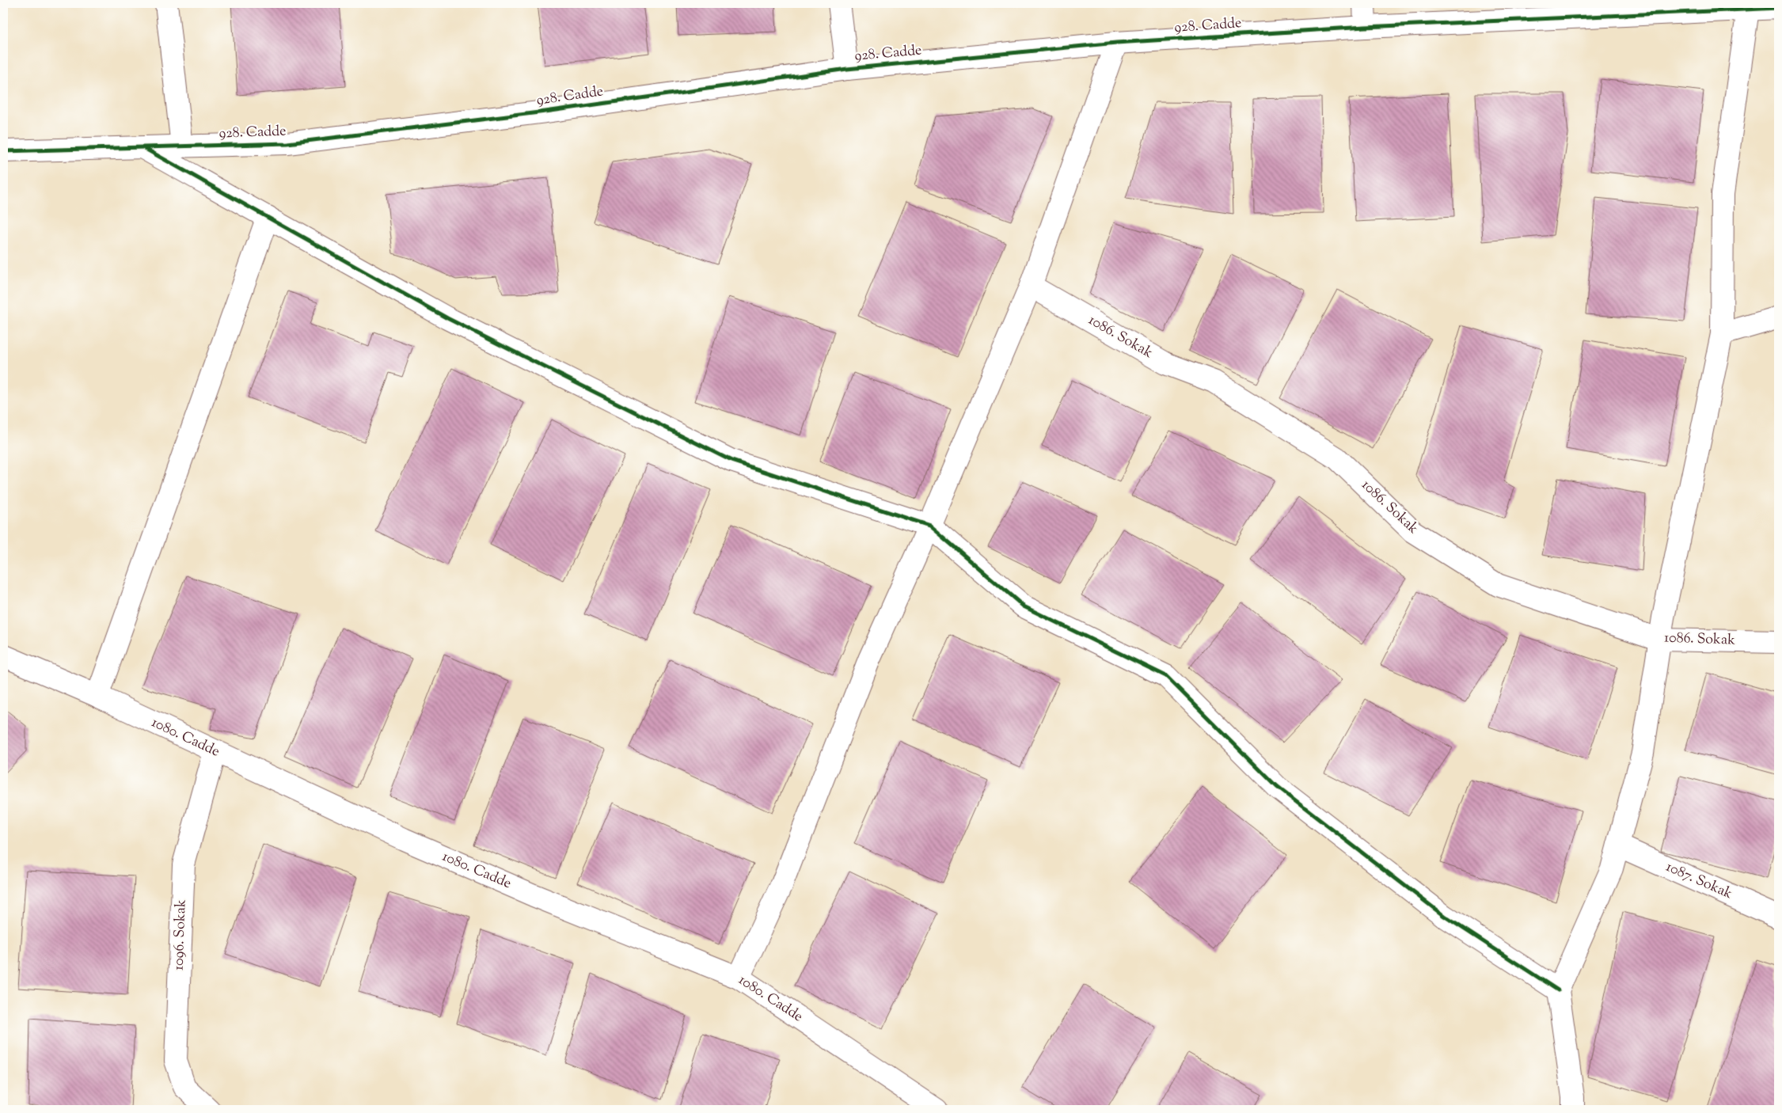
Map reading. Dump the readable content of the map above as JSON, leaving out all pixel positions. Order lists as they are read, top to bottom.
{
  "streets": {
    "street": [
      "928. Cadde",
      "1086. Sokak",
      "1080. Cadde",
      "1087. Sokak",
      "1096. Sokak"
    ]
  },
  "crossings": [
    ["1080. Cadde", "1096. Sokak"]
  ]
}
